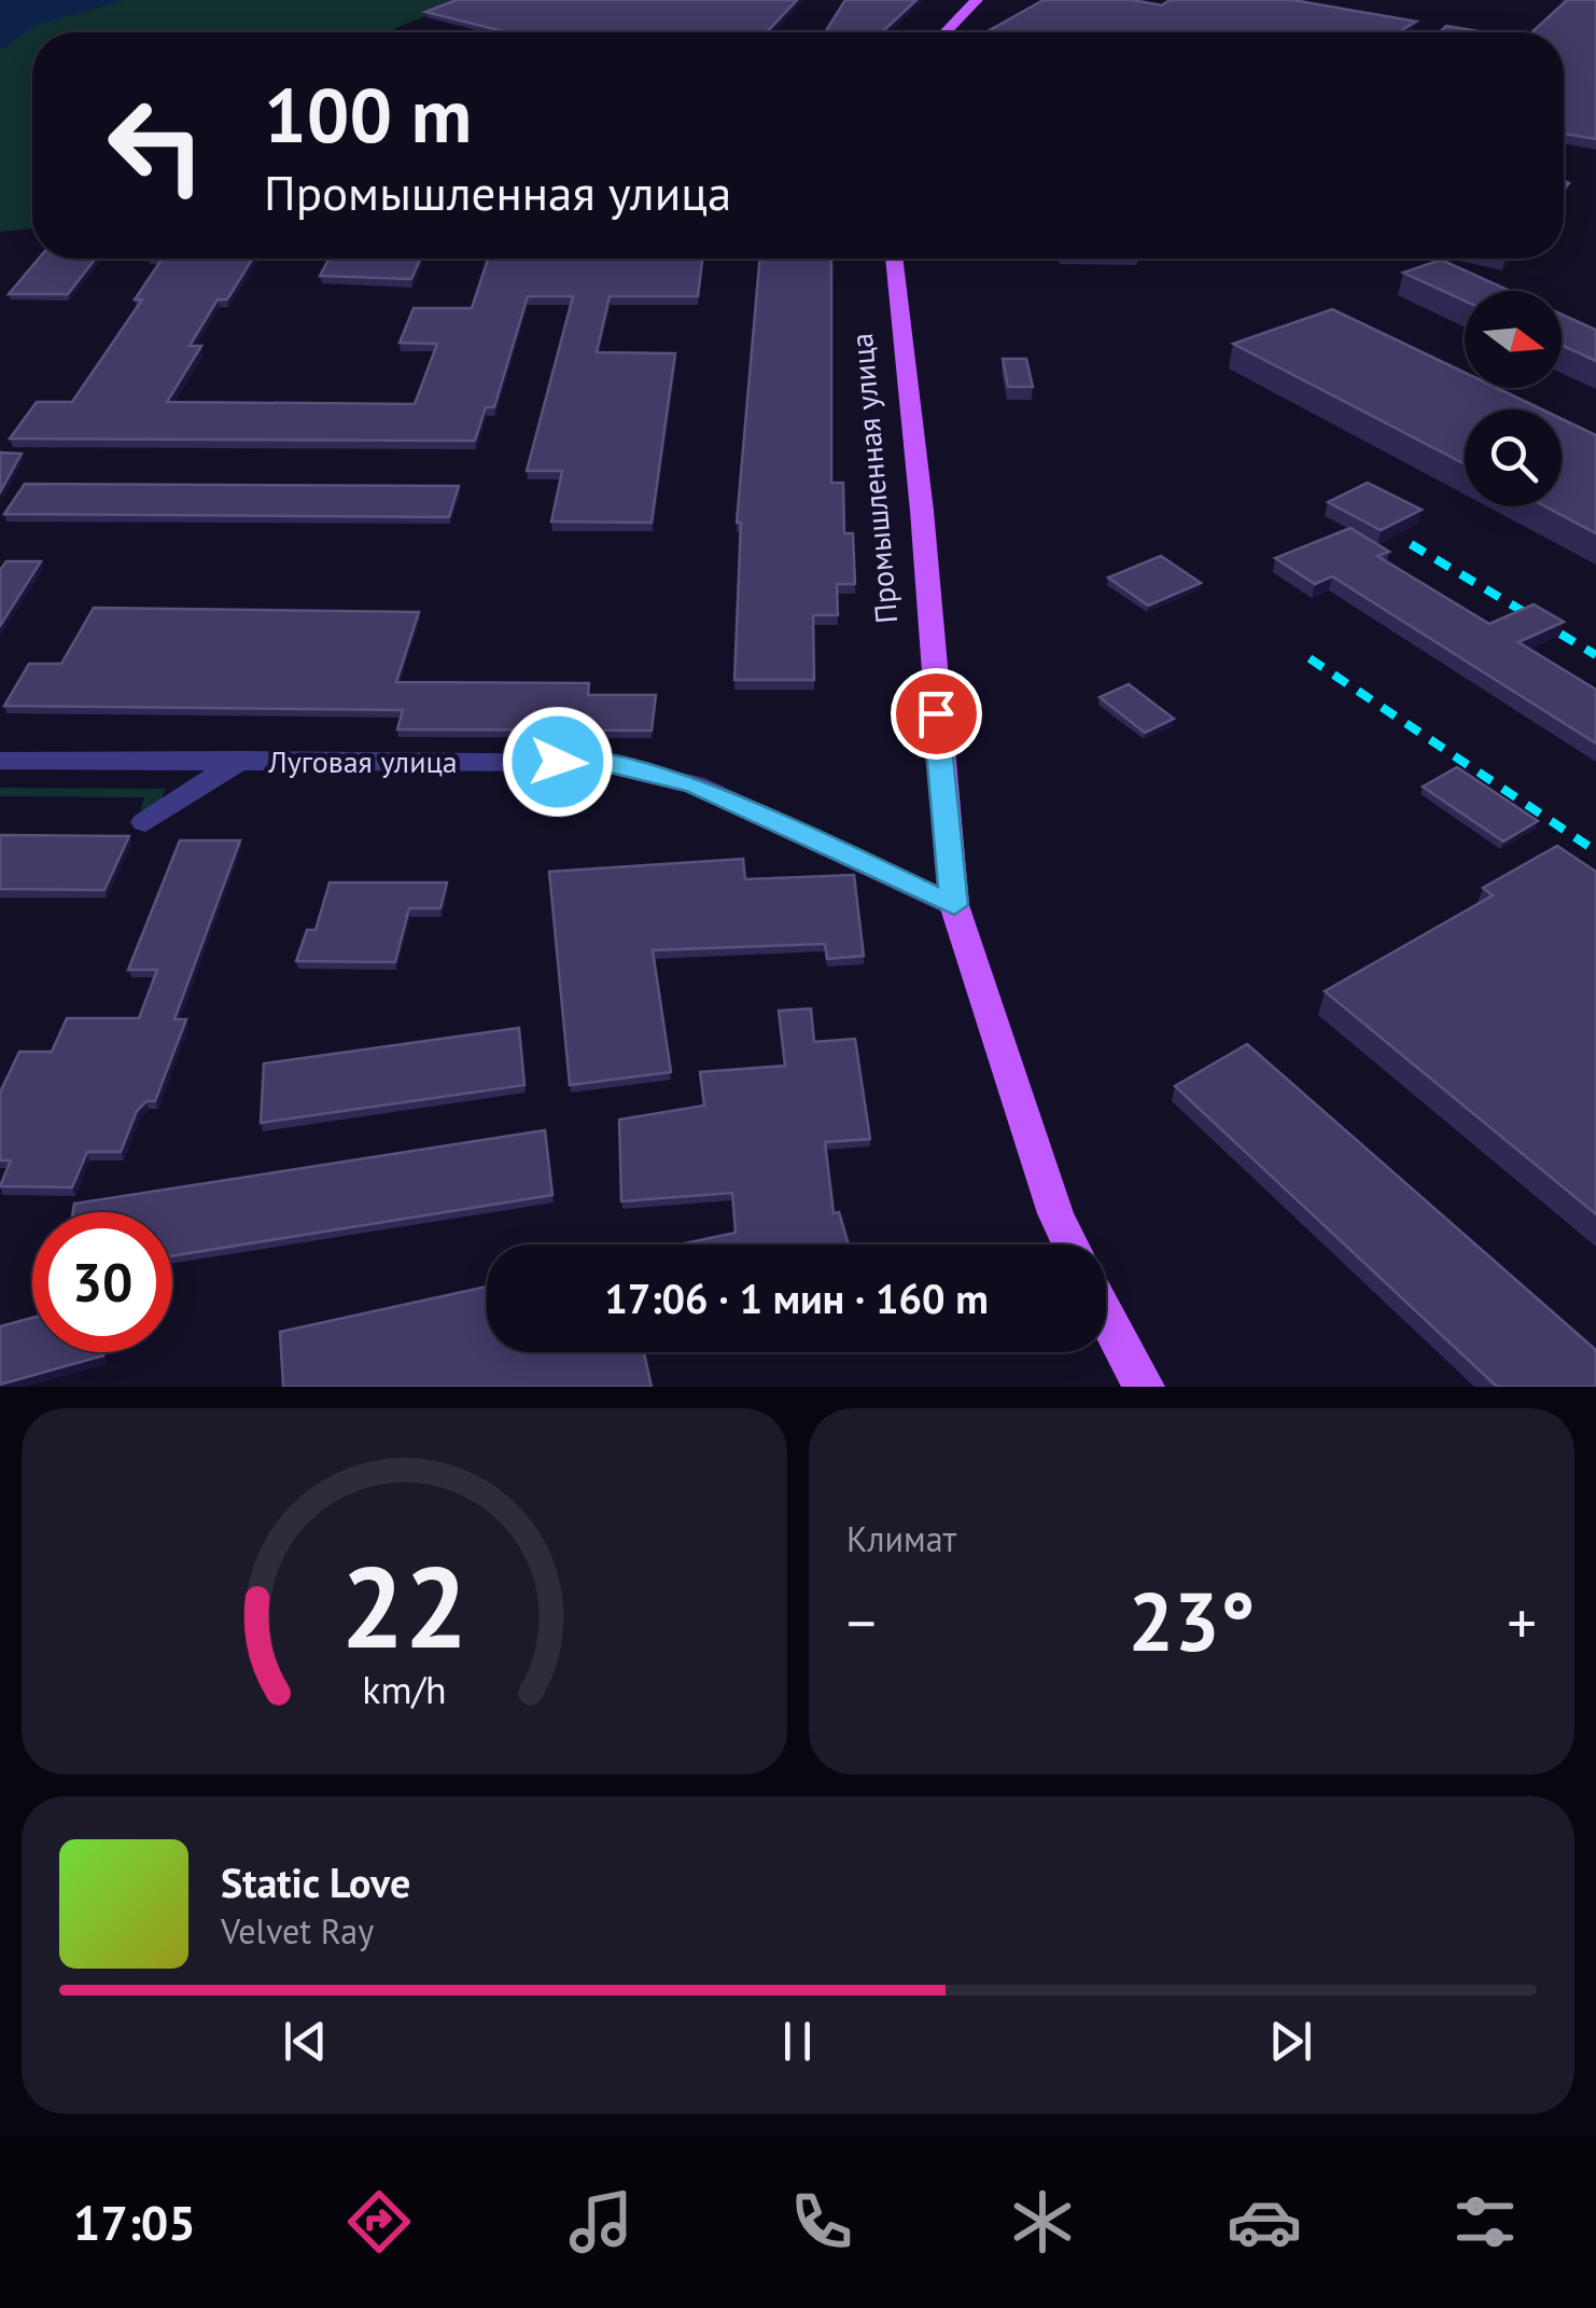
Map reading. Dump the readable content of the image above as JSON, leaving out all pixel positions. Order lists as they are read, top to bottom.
{
  "streets": {
    "main road": ["Промышленная улица"],
    "street": ["Луговая улица"]
  },
  "crossings": [
    ["Промышленная улица", "Луговая улица"]
  ],
  "north": "right",
  "page": {
    "turn": ["100 m", "Промышленная улица"],
    "limit": "30",
    "trip": "17:06 · 1 мин · 160 m",
    "tile": "Климат",
    "heat": ["−", "23°", "+"],
    "song": ["Static Love", "Velvet Ray"],
    "tabs": "17:05",
    "gauge": ["22", "km/h"]
  }
}
